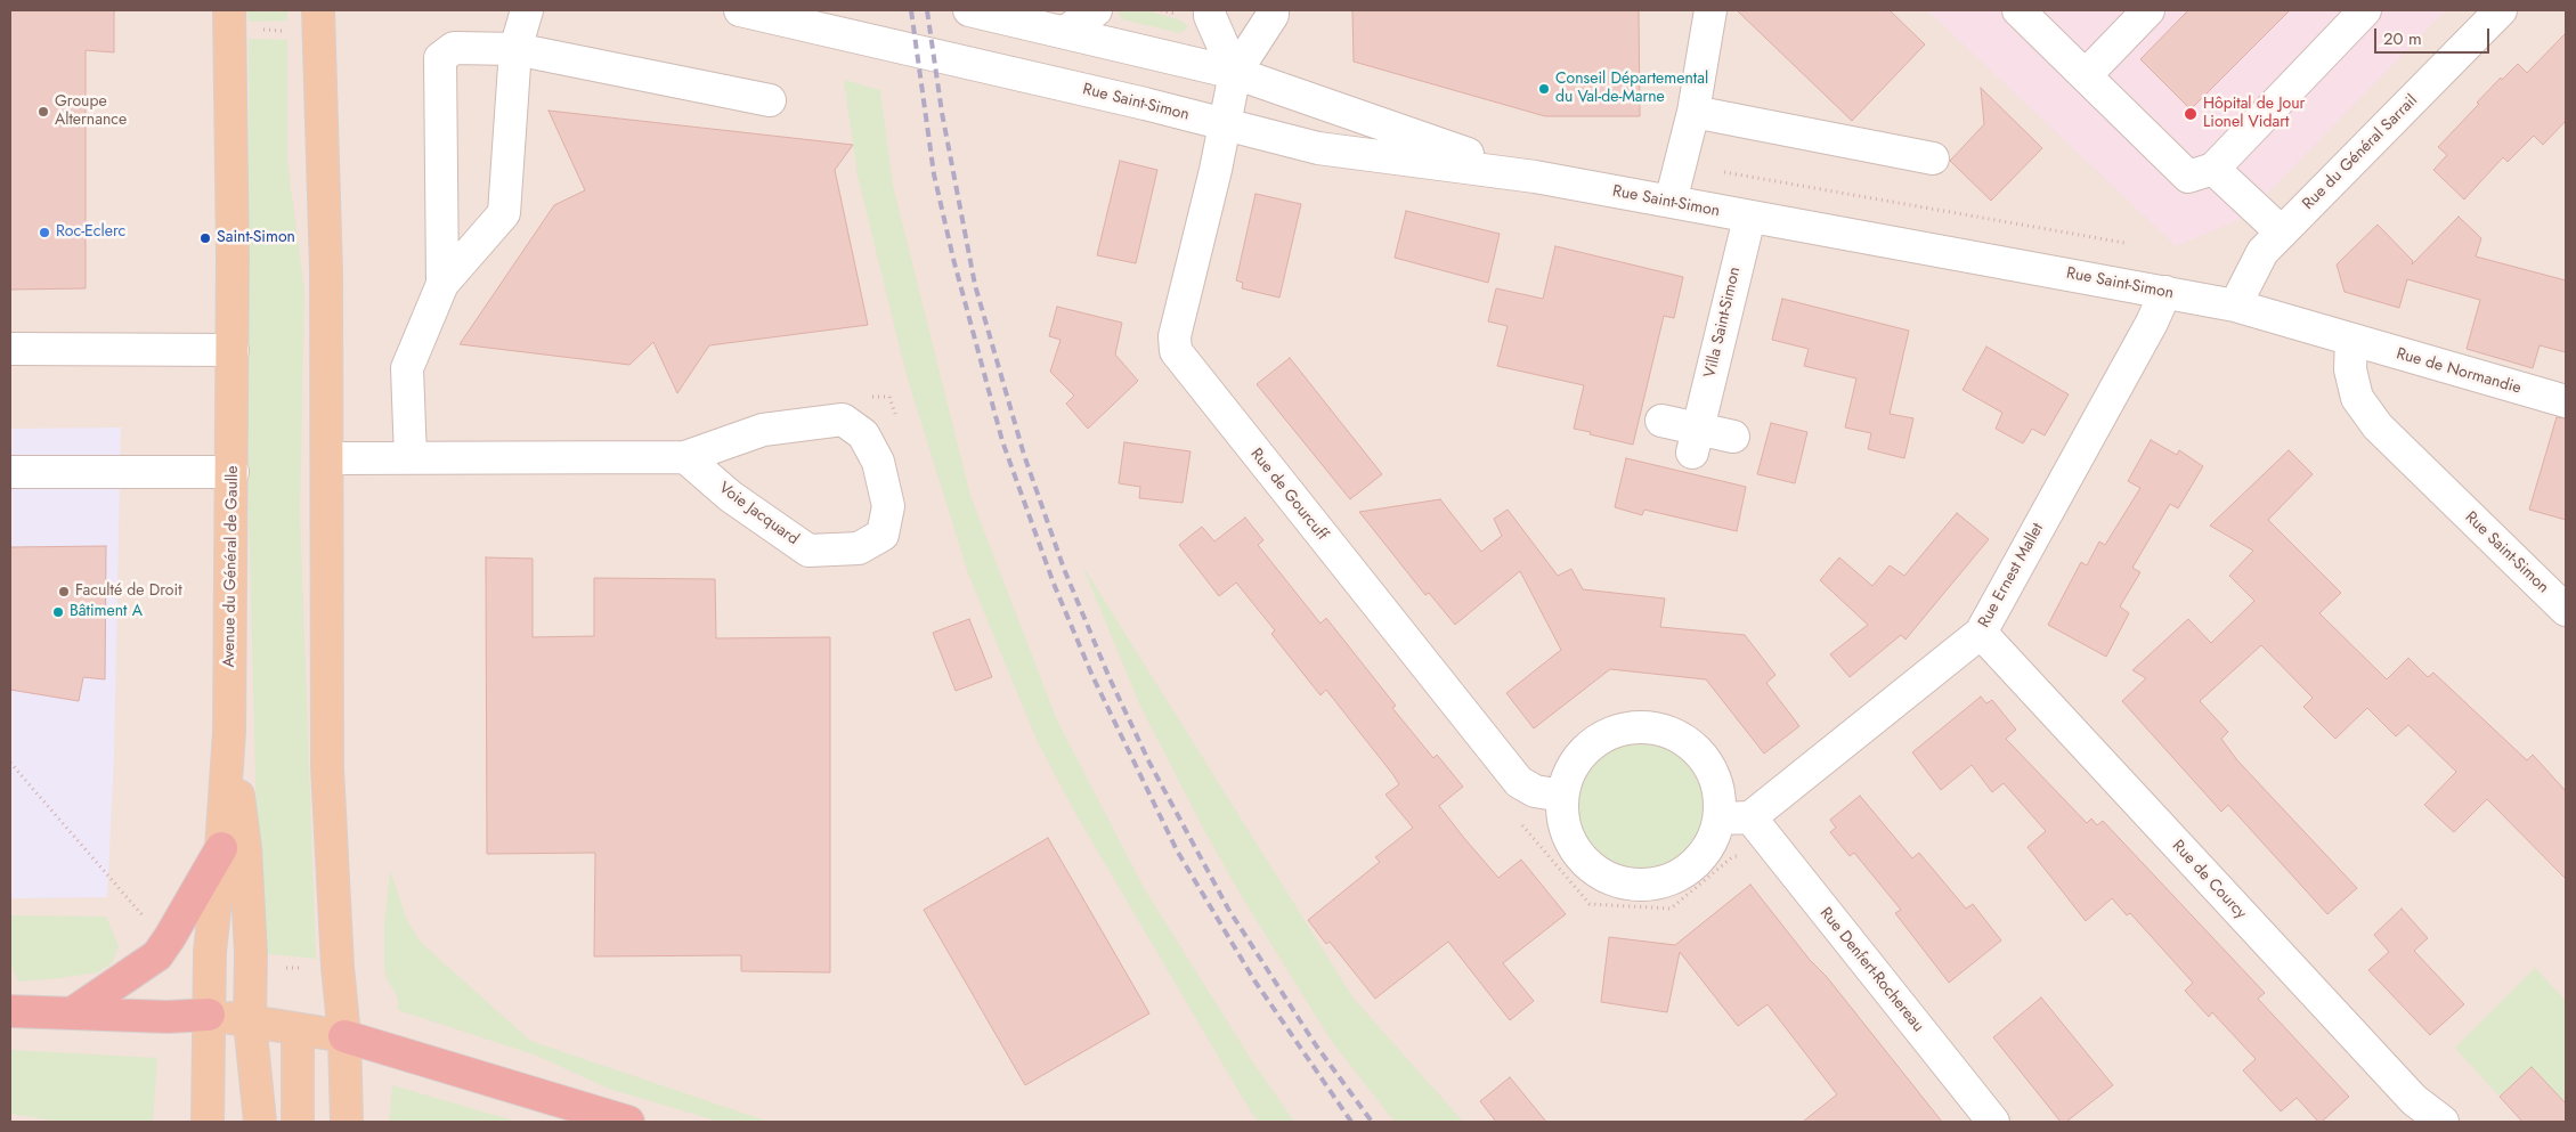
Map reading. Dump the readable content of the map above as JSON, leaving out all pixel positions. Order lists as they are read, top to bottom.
{
  "streets": {
    "main road": ["Avenue du Général de Gaulle"],
    "street": [
      "Rue Saint-Simon",
      "Rue du Général Sarrail",
      "Villa Saint-Simon",
      "Rue de Normandie",
      "Rue de Gourcuff",
      "Voie Jacquard",
      "Rue Ernest Mallet",
      "Rue de Courcy",
      "Rue Denfert-Rochereau"
    ]
  },
  "crossings": [
    ["Rue Saint-Simon", "Rue du Général Sarrail"],
    ["Rue Saint-Simon", "Villa Saint-Simon"],
    ["Rue Saint-Simon", "Rue de Normandie"],
    ["Rue Saint-Simon", "Rue de Gourcuff"],
    ["Rue Saint-Simon", "Rue Ernest Mallet"],
    ["Rue Ernest Mallet", "Rue de Courcy"],
    ["Rue Ernest Mallet", "Rue Denfert-Rochereau"]
  ],
  "places": [
    "Conseil Départemental du Val-de-Marne",
    "Groupe Alternance",
    "Hôpital de Jour Lionel Vidart",
    "Roc-Eclerc",
    "Saint-Simon",
    "Faculté de Droit",
    "Bâtiment A"
  ],
  "scale_bar": "20 m"
}
